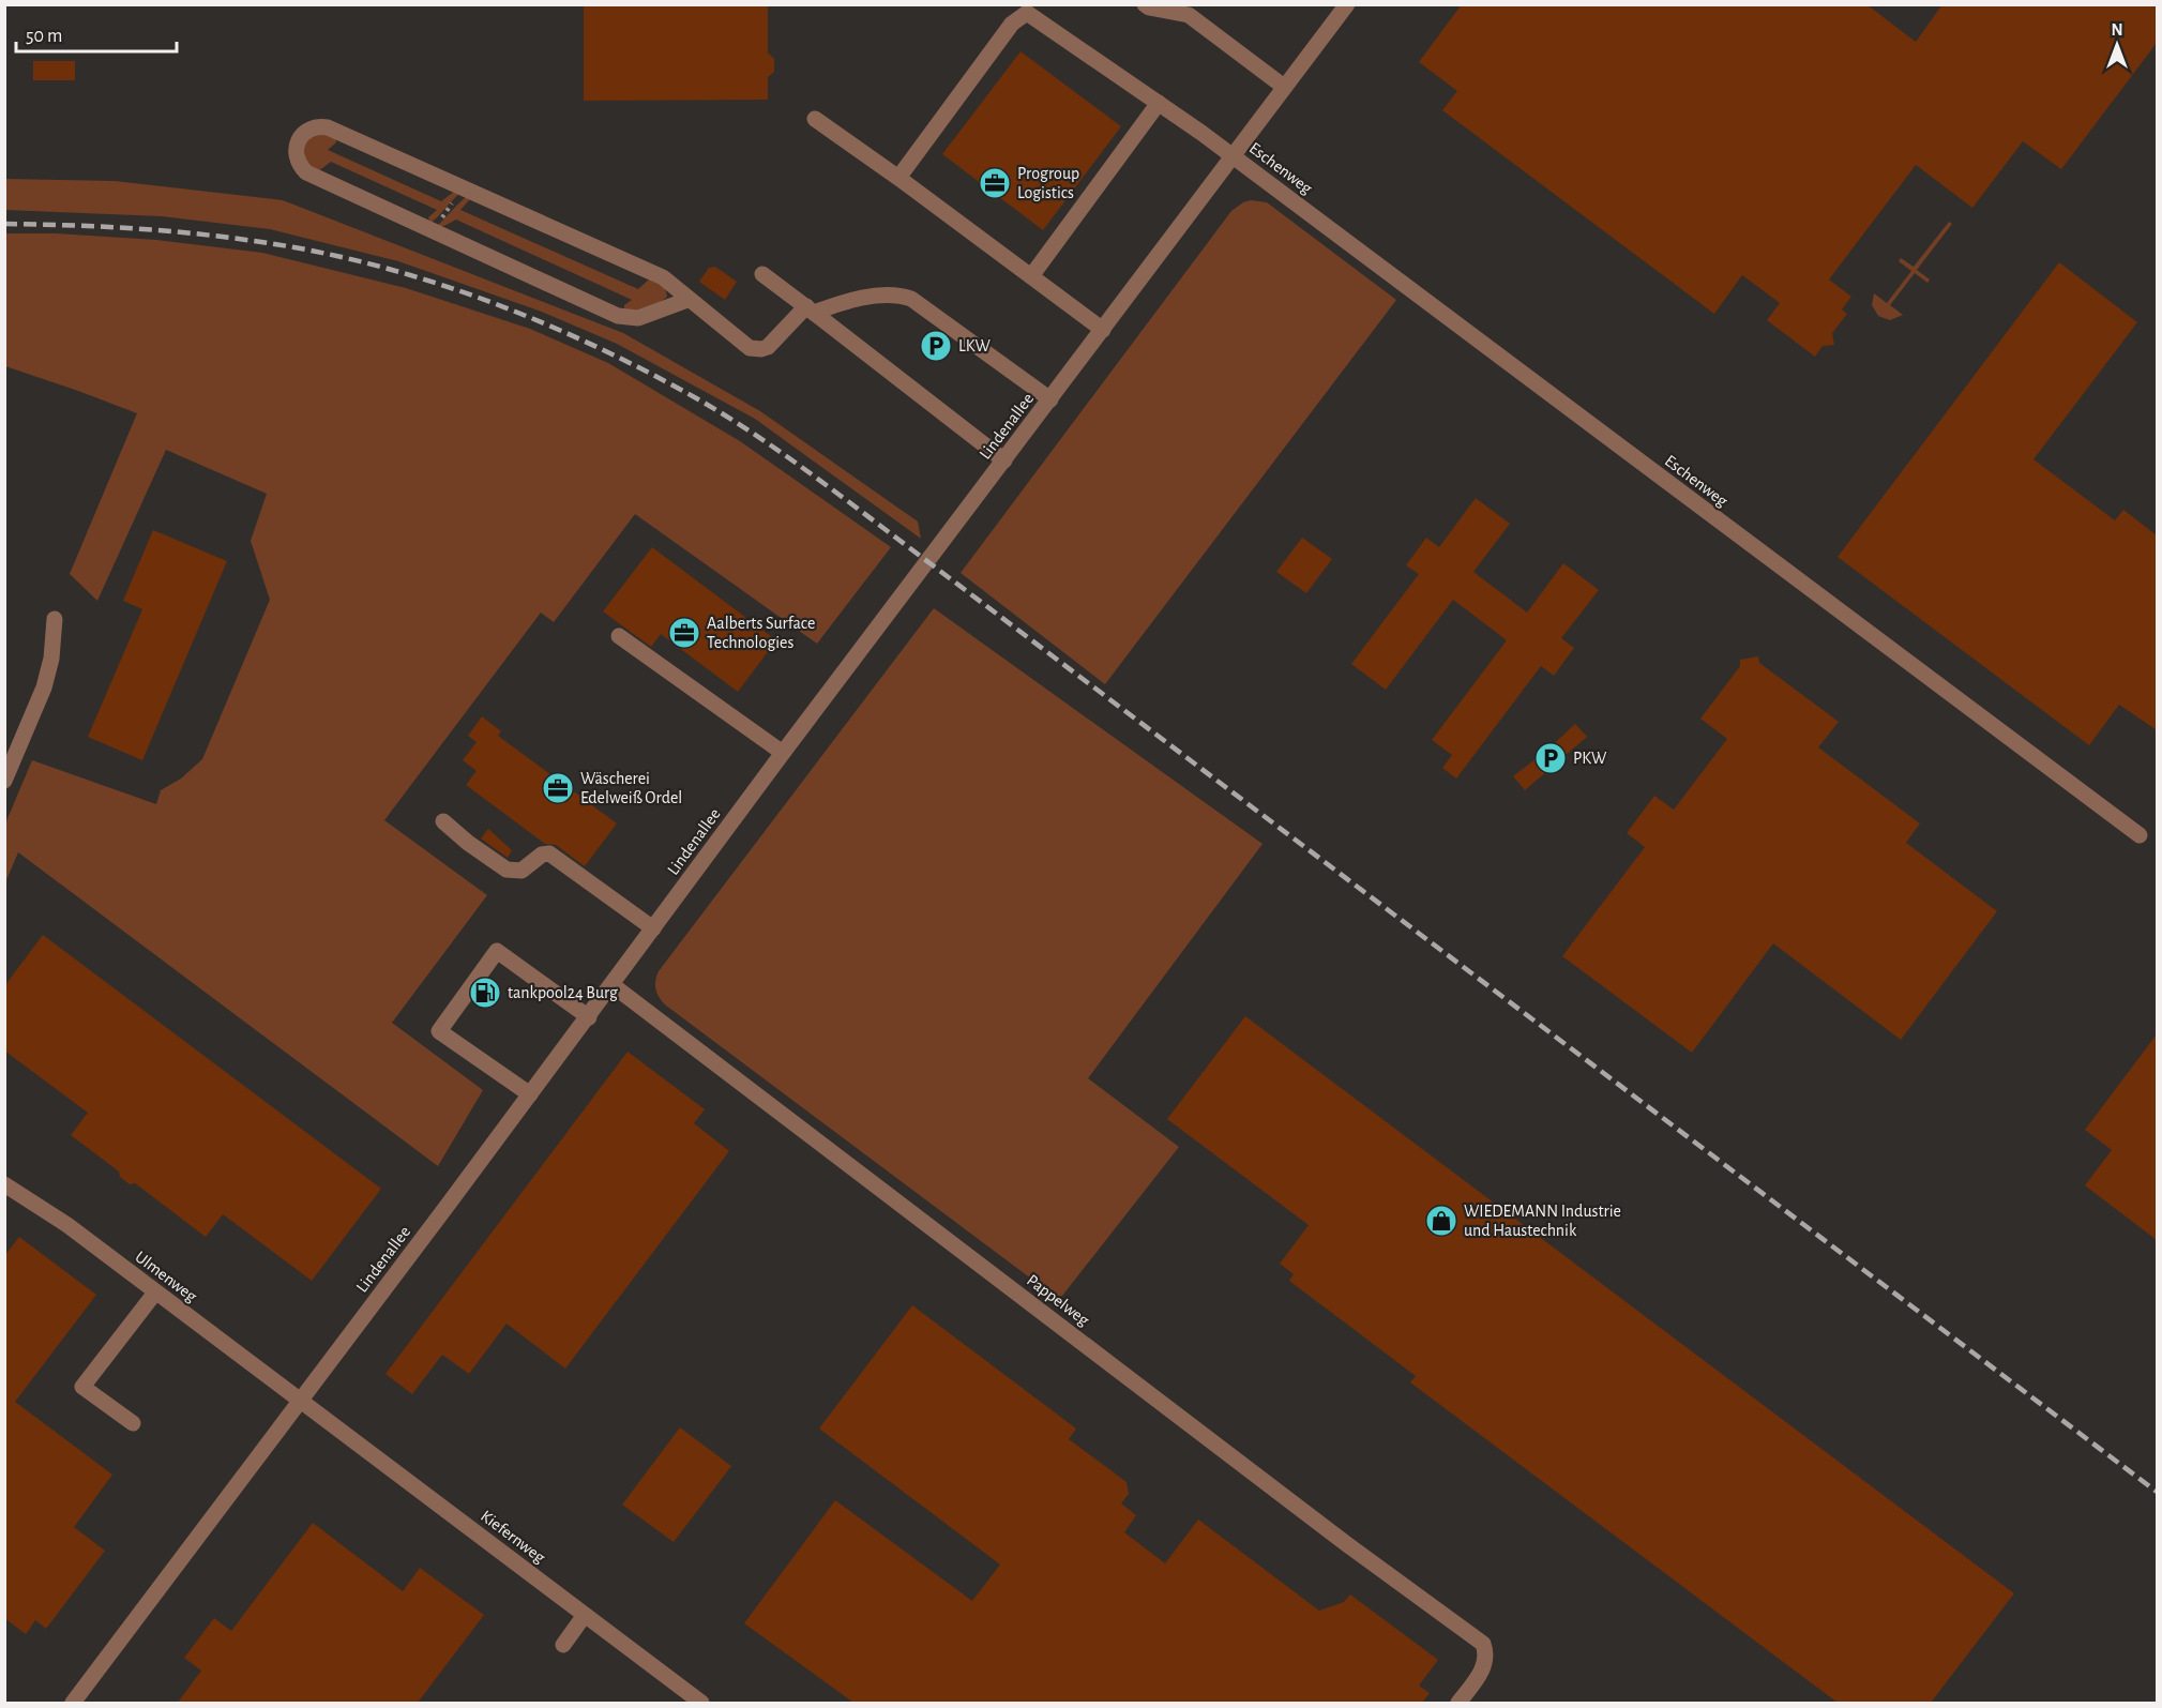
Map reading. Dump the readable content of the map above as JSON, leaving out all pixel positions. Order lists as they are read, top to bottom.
{
  "streets": {
    "street": [
      "Eschenweg",
      "Lindenallee",
      "Ulmenweg",
      "Pappelweg",
      "Kiefernweg"
    ]
  },
  "crossings": [
    ["Eschenweg", "Lindenallee"],
    ["Lindenallee", "Ulmenweg"],
    ["Lindenallee", "Pappelweg"],
    ["Lindenallee", "Kiefernweg"],
    ["Ulmenweg", "Kiefernweg"]
  ],
  "places": {
    "office": ["Progroup Logistics", "Aalberts Surface Technologies", "Wäscherei Edelweiß Ordel"],
    "parking": ["LKW", "PKW"],
    "fuel station": ["tankpool24 Burg"],
    "shop": ["WIEDEMANN Industrie und Haustechnik"]
  },
  "scale_bar": "50 m",
  "north": "top"
}
